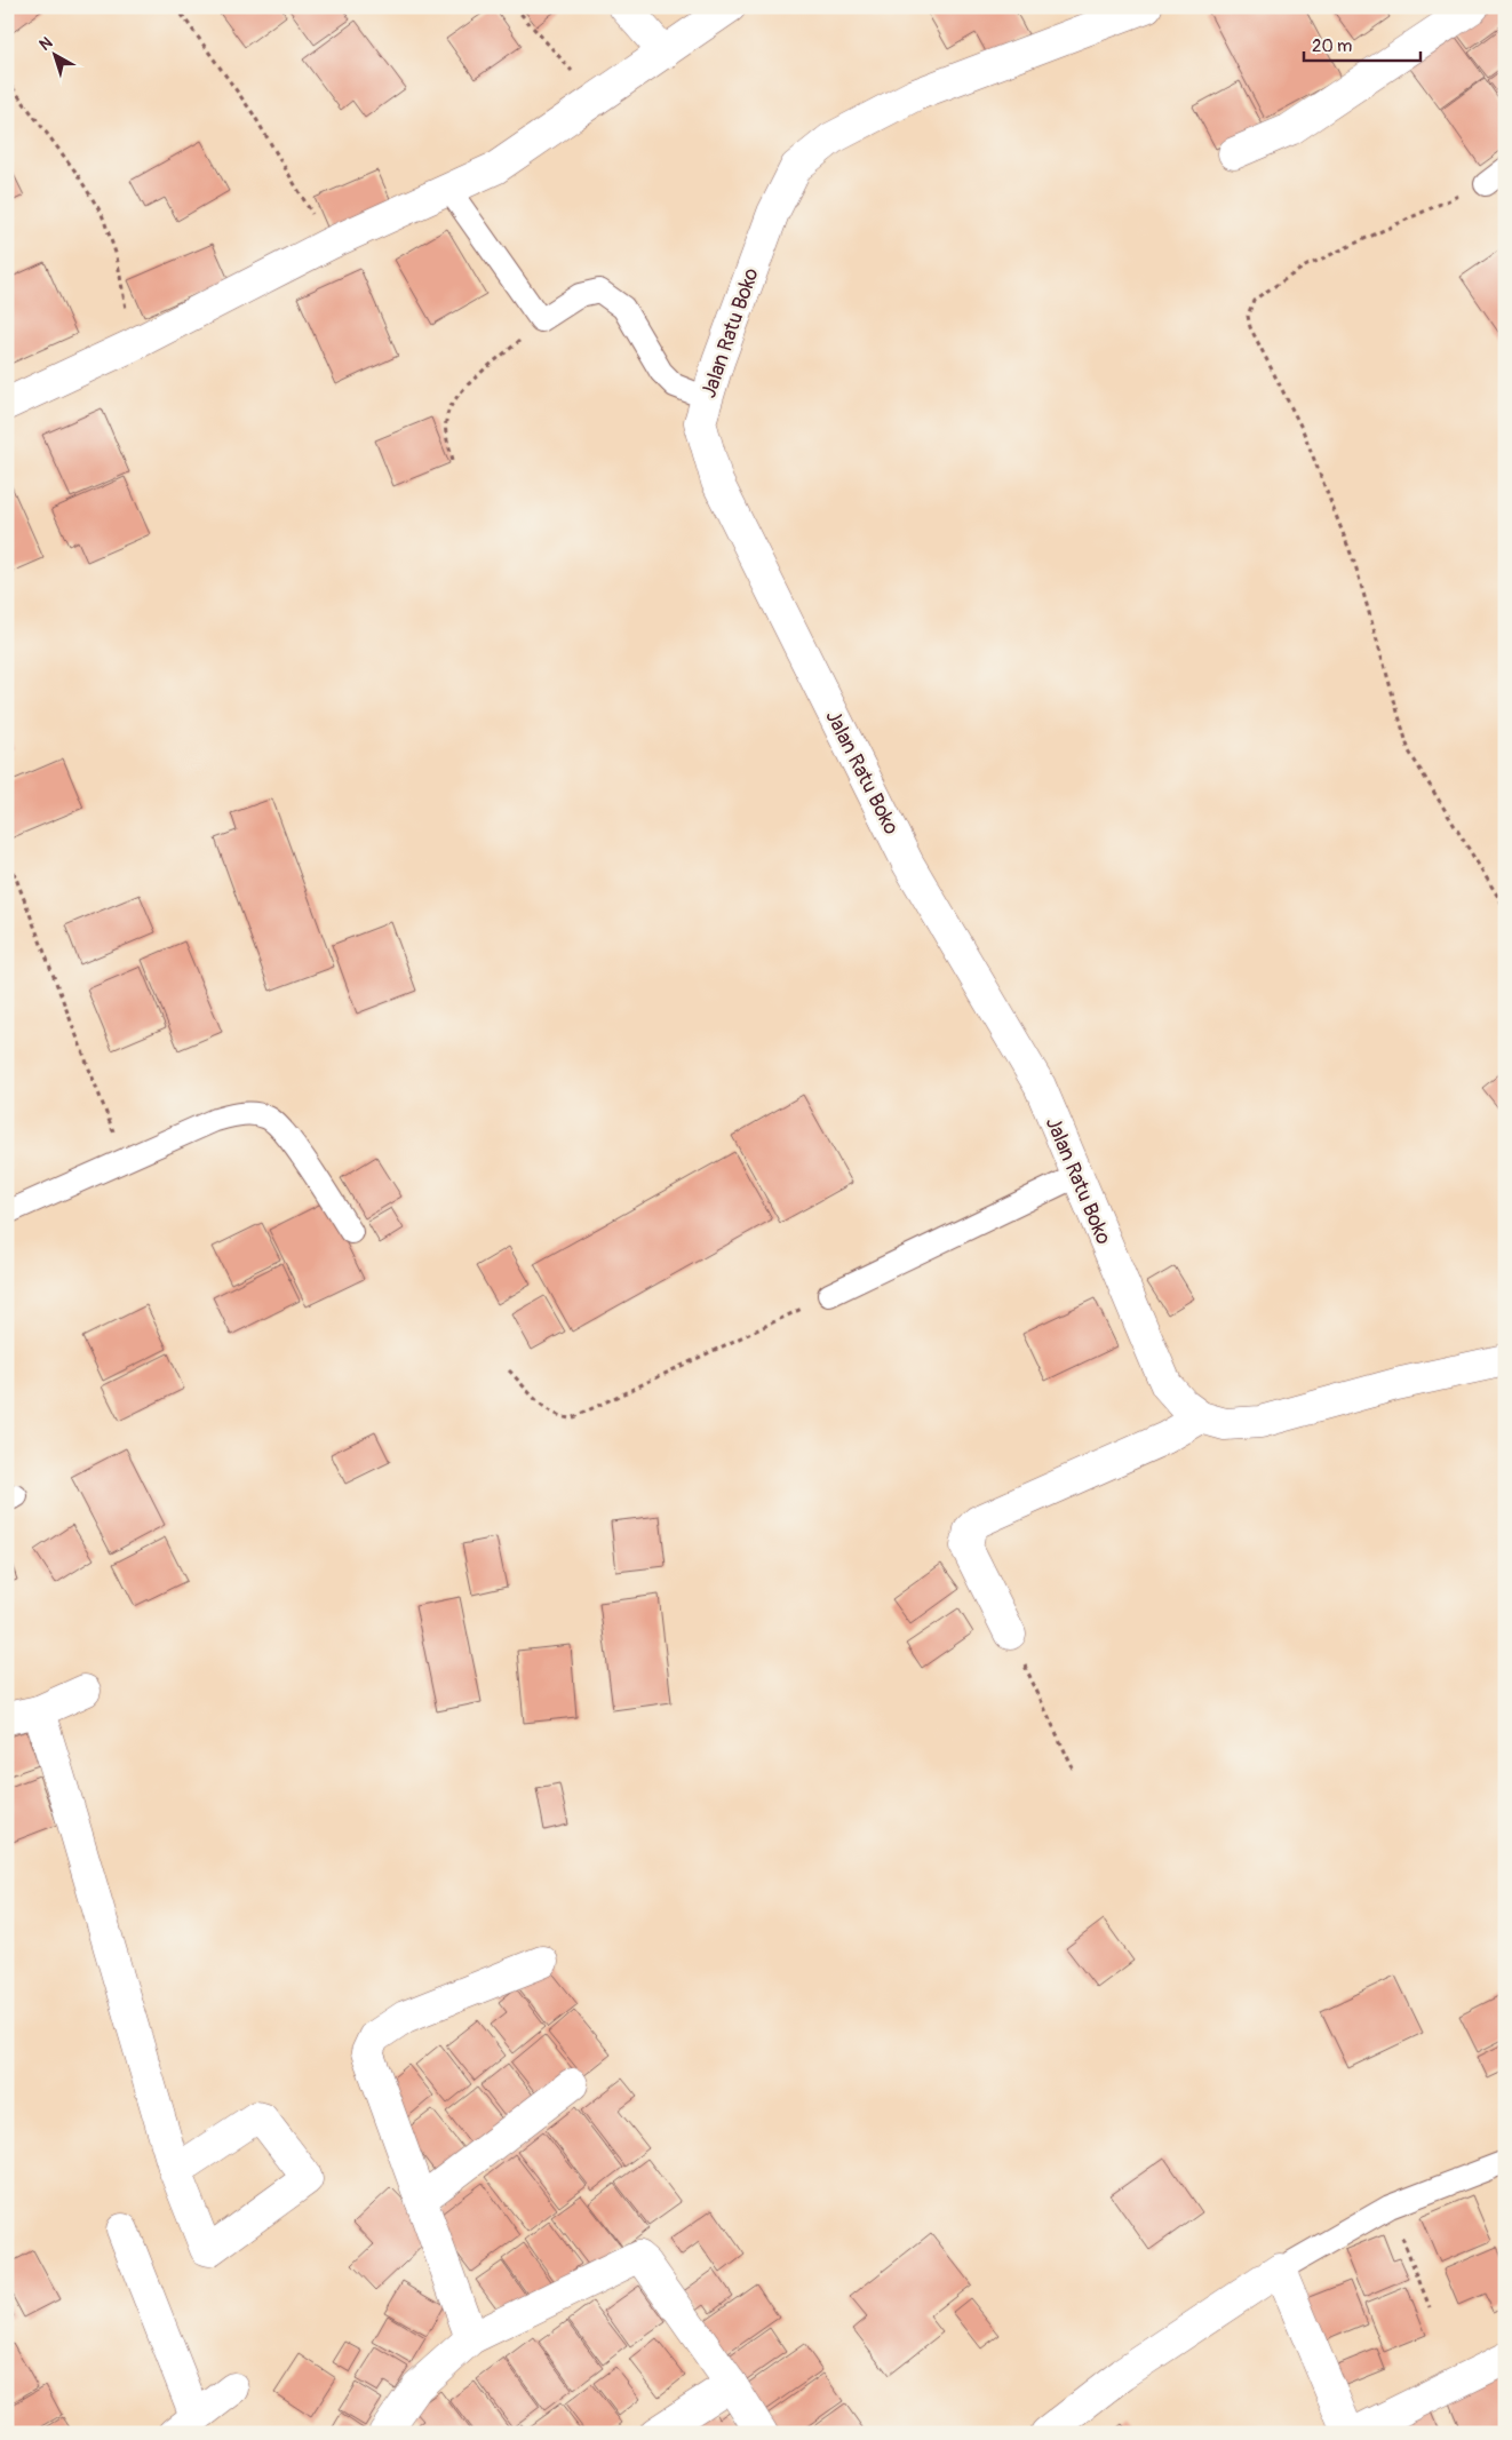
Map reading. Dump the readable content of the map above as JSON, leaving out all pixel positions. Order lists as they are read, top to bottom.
{
  "streets": {
    "street": ["Jalan Ratu Boko"]
  },
  "scale_bar": "20 m",
  "north": "top left"
}
